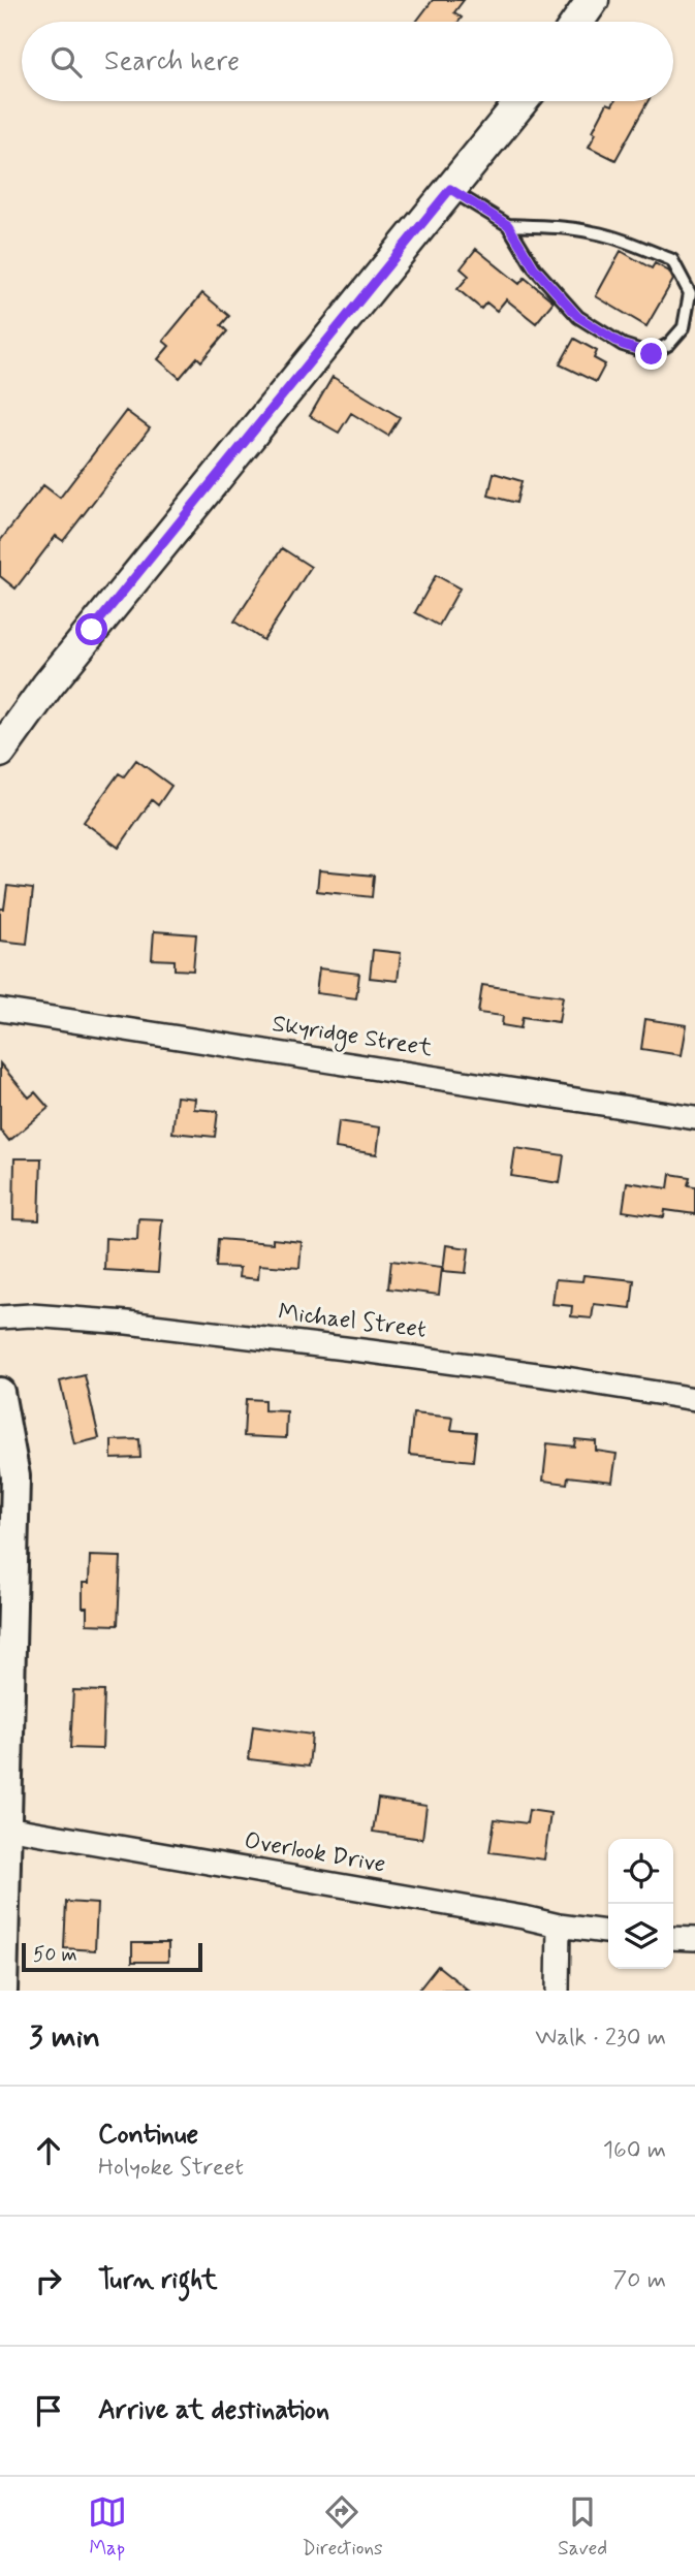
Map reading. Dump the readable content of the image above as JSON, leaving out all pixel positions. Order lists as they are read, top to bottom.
{
  "streets": {
    "street": ["Skyridge Street", "Michael Street", "Overlook Drive"]
  },
  "scale_bar": "50 m",
  "page": {
    "search": "Search here",
    "scale": "50 m",
    "heading": ["3 min", "Walk · 230 m"],
    "list": [
      ["Continue", "Holyoke Street", "160 m"],
      ["Turn right", "70 m"],
      "Arrive at destination"
    ],
    "nav": ["Map", "Directions", "Saved"]
  }
}
